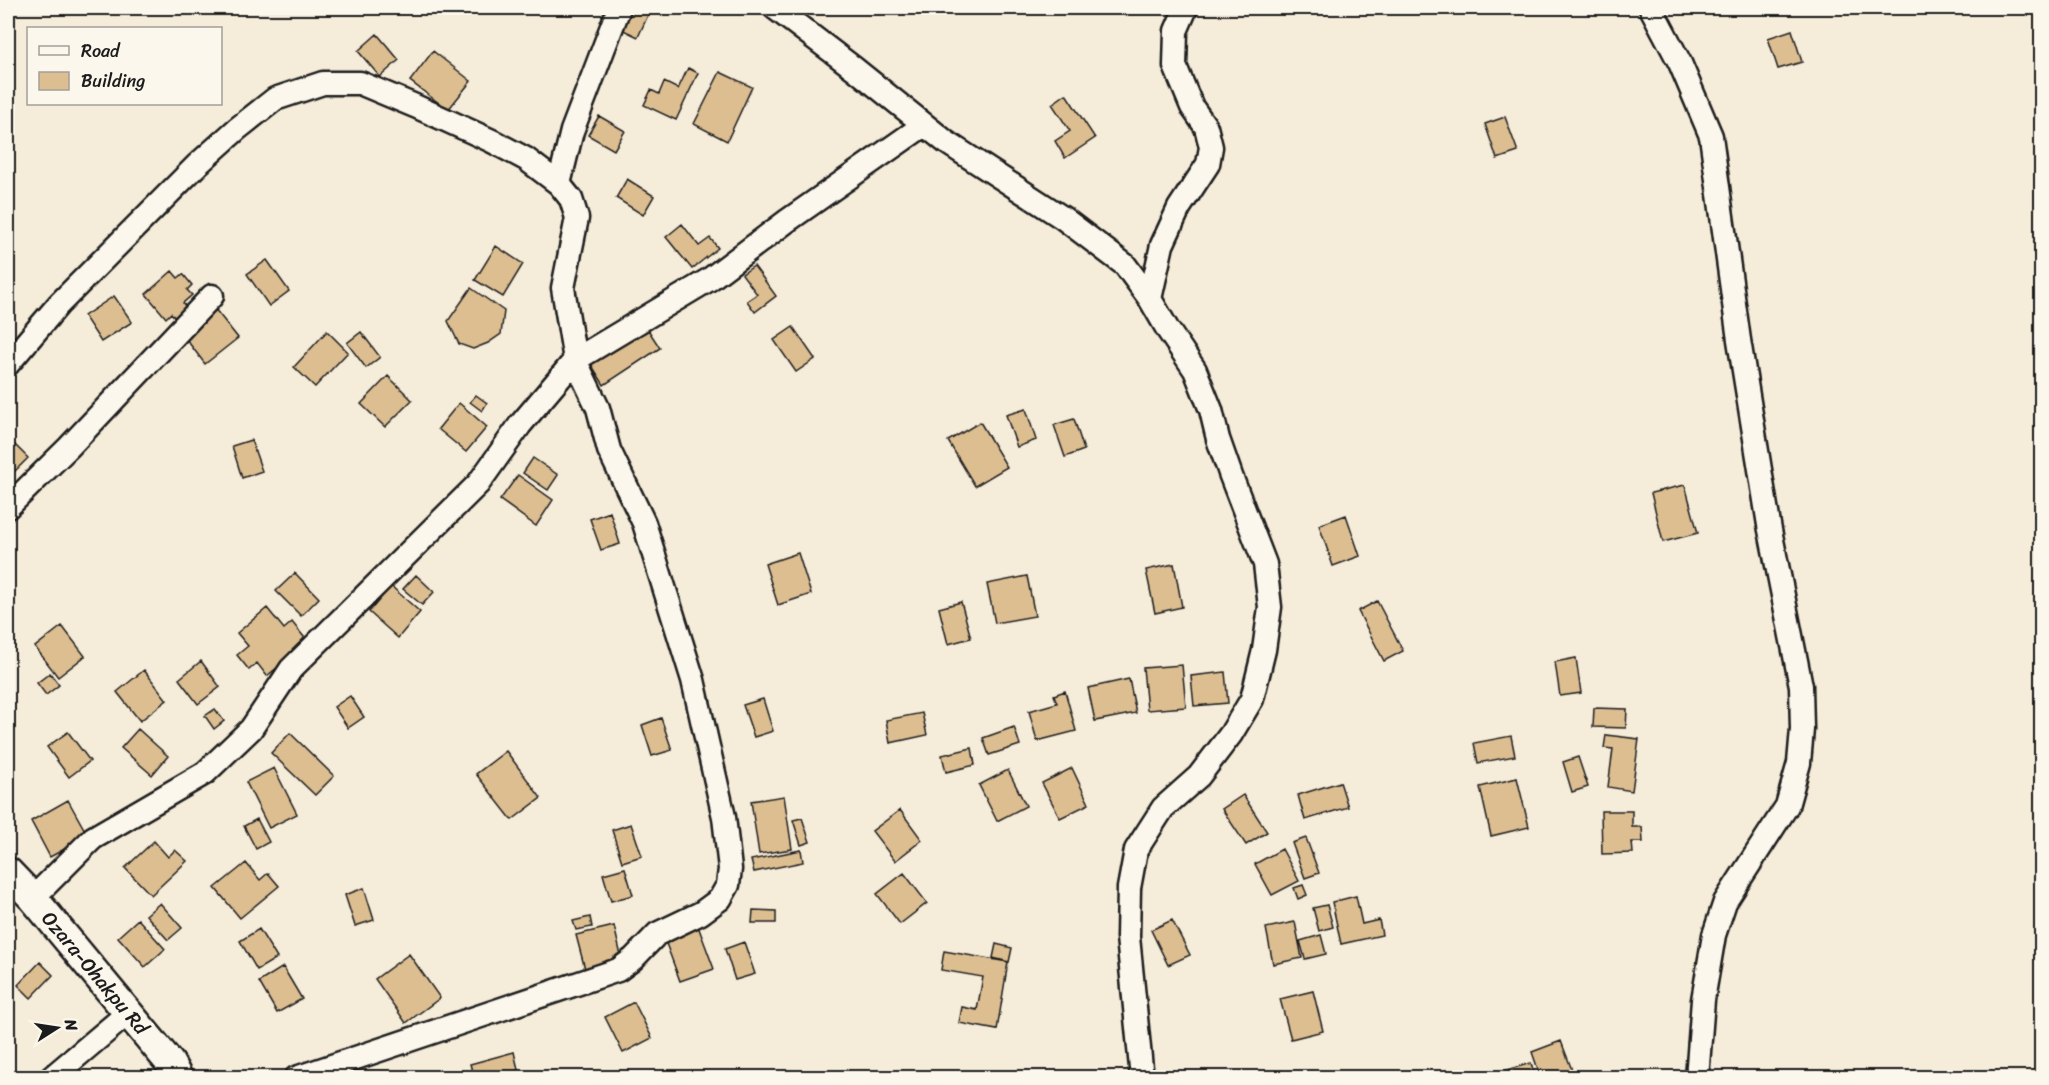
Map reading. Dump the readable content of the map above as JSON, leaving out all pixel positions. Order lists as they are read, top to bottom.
{
  "streets": {
    "main road": ["Ozara-Ohakpu Rd"]
  },
  "legend": ["Road", "Building"],
  "north": "right"
}
